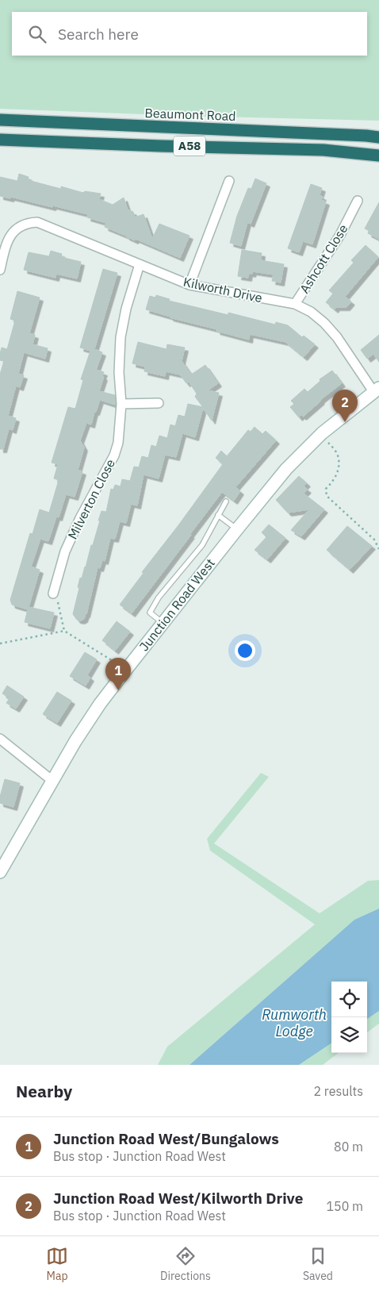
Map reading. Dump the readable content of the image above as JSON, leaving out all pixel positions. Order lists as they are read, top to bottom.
{
  "streets": {
    "highway": ["Beaumont Road", "A58"],
    "street": [
      "Ashcott Close",
      "Kilworth Drive",
      "Milverton Close",
      "Junction Road West"
    ]
  },
  "crossings": [
    ["Ashcott Close", "Kilworth Drive"],
    ["Kilworth Drive", "Milverton Close"],
    ["Kilworth Drive", "Junction Road West"]
  ],
  "water": ["Rumworth Lodge"],
  "page": {
    "search": "Search here",
    "pins": ["2", "1"],
    "heading": ["Nearby", "2 results"],
    "list": [
      {
        "mark": "1",
        "name": "Junction Road West/Bungalows",
        "note": "Bus stop · Junction Road West",
        "value": "80 m"
      },
      {
        "mark": "2",
        "name": "Junction Road West/Kilworth Drive",
        "note": "Bus stop · Junction Road West",
        "value": "150 m"
      }
    ],
    "nav": ["Map", "Directions", "Saved"]
  }
}
